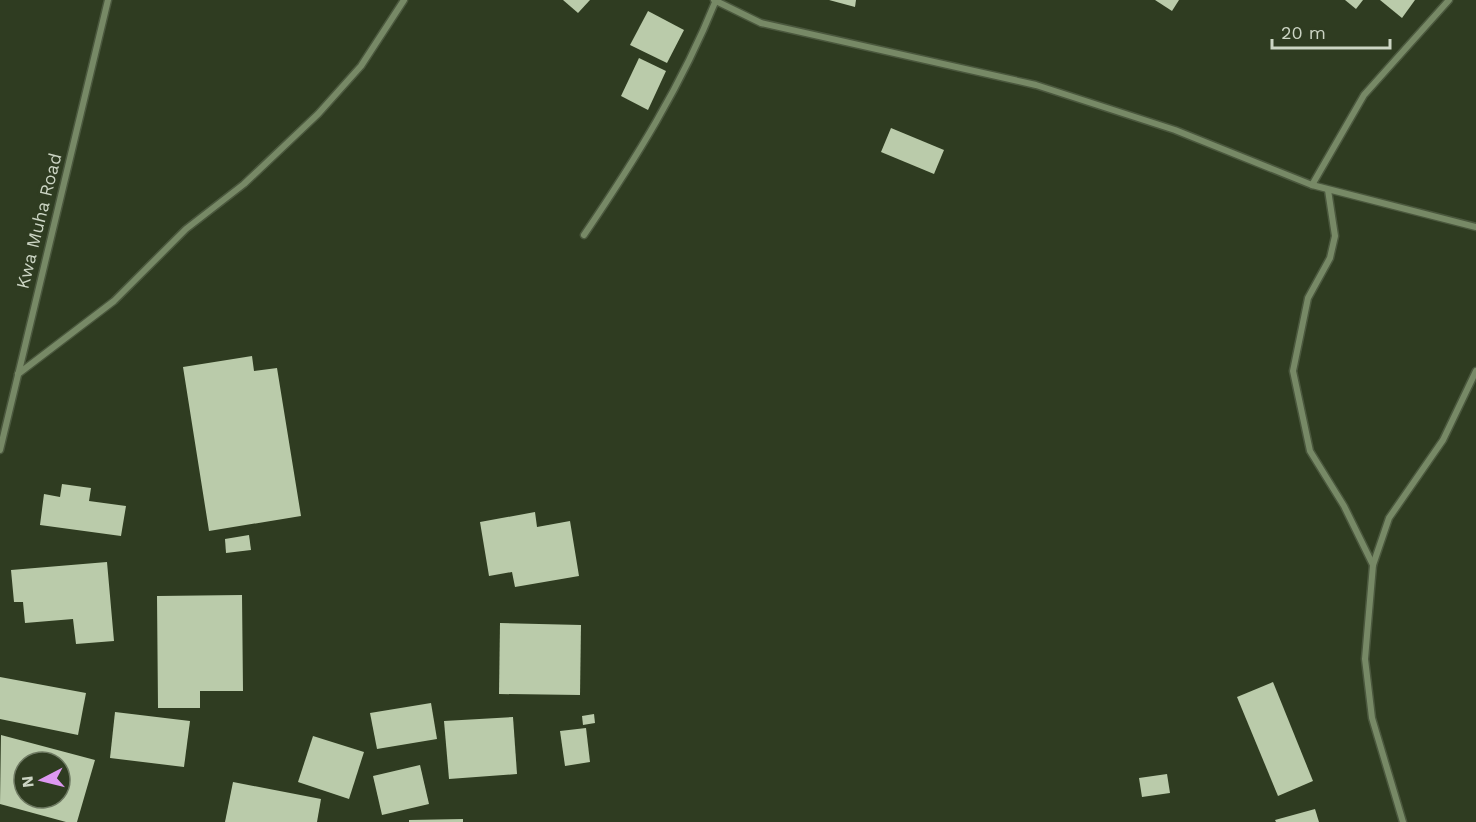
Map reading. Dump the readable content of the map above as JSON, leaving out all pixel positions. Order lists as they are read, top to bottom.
{
  "streets": {
    "street": ["Kwa Muha Road"]
  },
  "scale_bar": "20 m",
  "north": "left"
}
